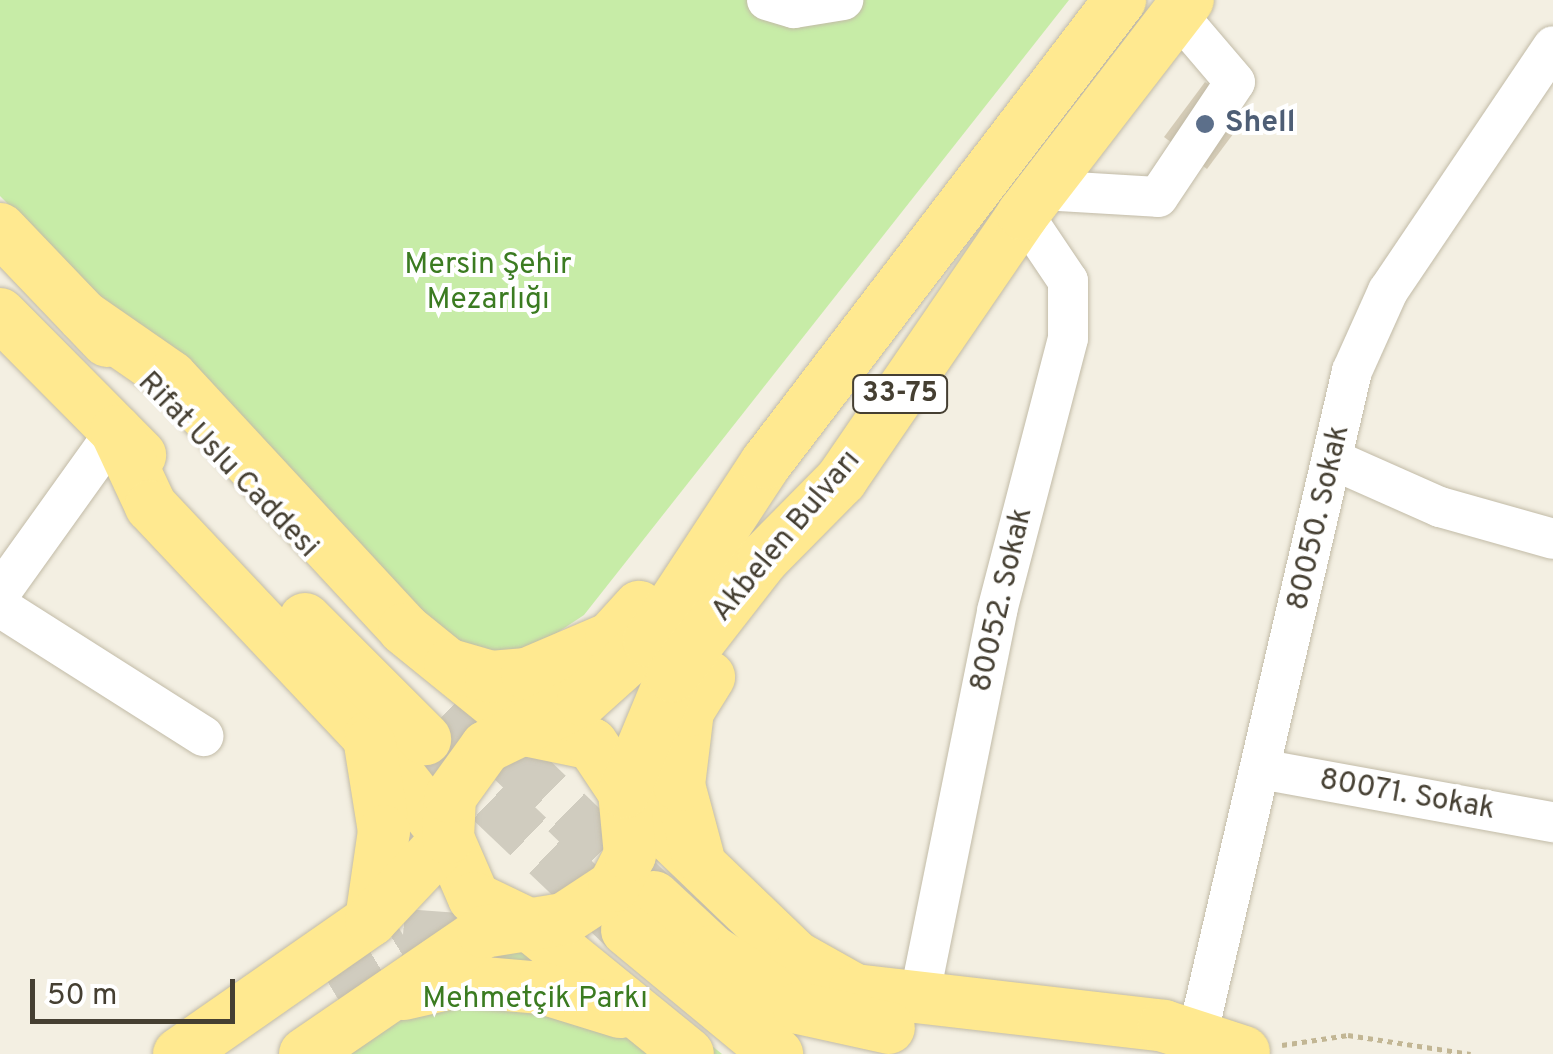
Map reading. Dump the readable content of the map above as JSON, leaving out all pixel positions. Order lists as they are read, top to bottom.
{
  "streets": {
    "main road": ["33-75", "Rifat Uslu Caddesi", "Akbelen Bulvarı"],
    "street": ["80050. Sokak", "80052. Sokak", "80071. Sokak"]
  },
  "crossings": [
    ["33-75", "Rifat Uslu Caddesi"],
    ["33-75", "Akbelen Bulvarı"],
    ["80050. Sokak", "80071. Sokak"],
    ["Akbelen Bulvarı", "80052. Sokak"]
  ],
  "parks": ["Mersin Şehir Mezarlığı", "Mehmetçik Parkı"],
  "places": ["Shell"],
  "scale_bar": "50 m"
}
